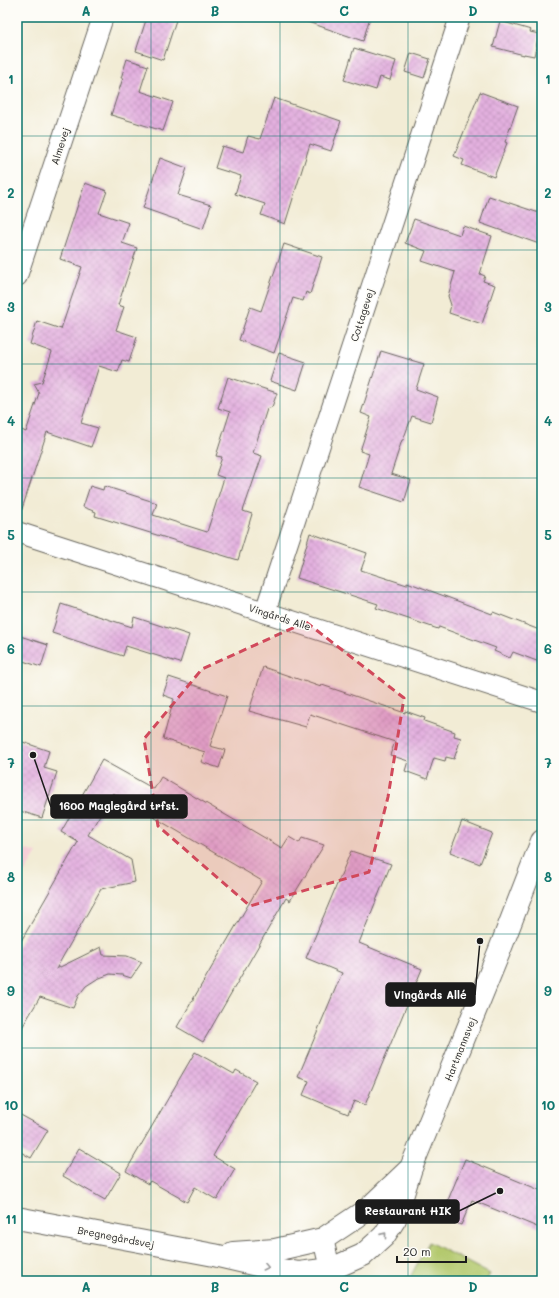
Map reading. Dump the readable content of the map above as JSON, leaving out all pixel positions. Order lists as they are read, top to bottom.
{
  "streets": {
    "street": [
      "Almevej",
      "Cottagevej",
      "Vingårds Alle",
      "Hartmannsvej",
      "Bregnegårdsvej"
    ]
  },
  "crossings": [
    ["Cottagevej", "Vingårds Alle"],
    ["Hartmannsvej", "Bregnegårdsvej"]
  ],
  "places": ["1600 Maglegård trfst.", "Vingårds Allé", "Restaurant HIK"],
  "scale_bar": "20 m",
  "grid": {
    "columns": [
      "A",
      "B",
      "C",
      "D"
    ],
    "rows": [
      "1",
      "2",
      "3",
      "4",
      "5",
      "6",
      "7",
      "8",
      "9",
      "10",
      "11"
    ]
  }
}
